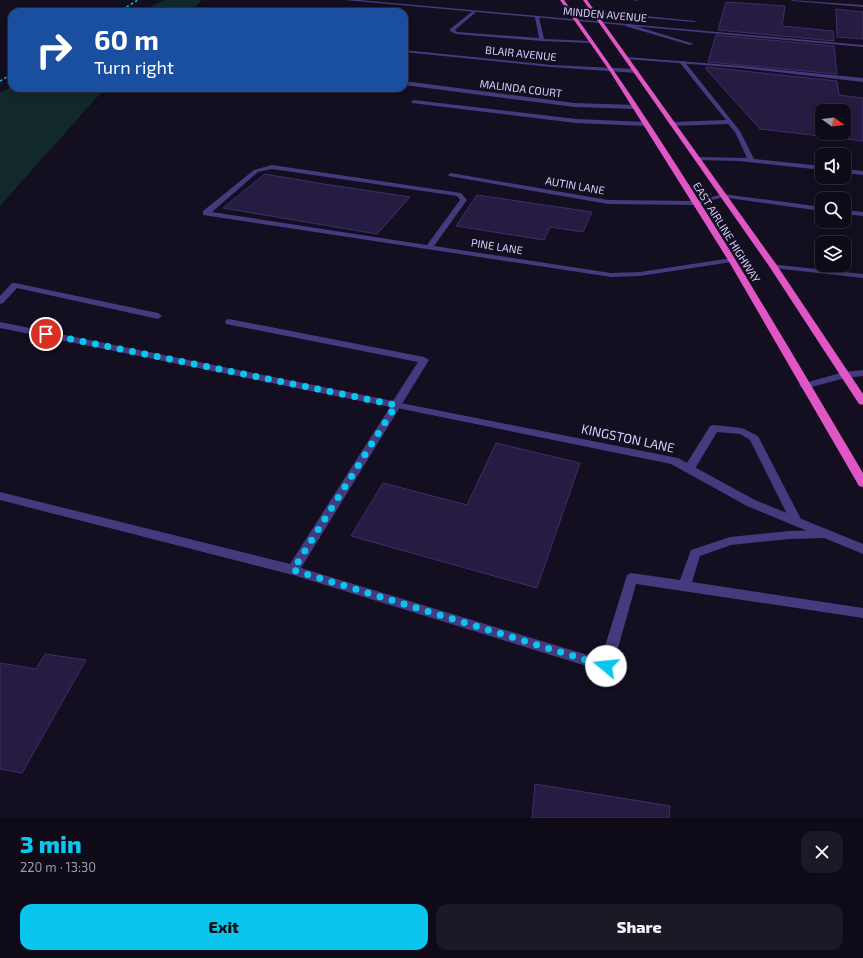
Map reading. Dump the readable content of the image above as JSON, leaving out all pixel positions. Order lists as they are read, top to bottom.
{
  "streets": {
    "highway": ["EAST AIRLINE HIGHWAY"],
    "street": [
      "MINDEN AVENUE",
      "BLAIR AVENUE",
      "MALINDA COURT",
      "AUTIN LANE",
      "PINE LANE",
      "KINGSTON LANE"
    ]
  },
  "crossings": [
    ["MINDEN AVENUE", "EAST AIRLINE HIGHWAY"],
    ["BLAIR AVENUE", "EAST AIRLINE HIGHWAY"],
    ["MALINDA COURT", "EAST AIRLINE HIGHWAY"],
    ["AUTIN LANE", "EAST AIRLINE HIGHWAY"],
    ["EAST AIRLINE HIGHWAY", "PINE LANE"]
  ],
  "north": "right",
  "page": {
    "turn": ["60 m", "Turn right"],
    "heading": ["3 min", "220 m · 13:30"],
    "buttons": ["Exit", "Share"]
  }
}
